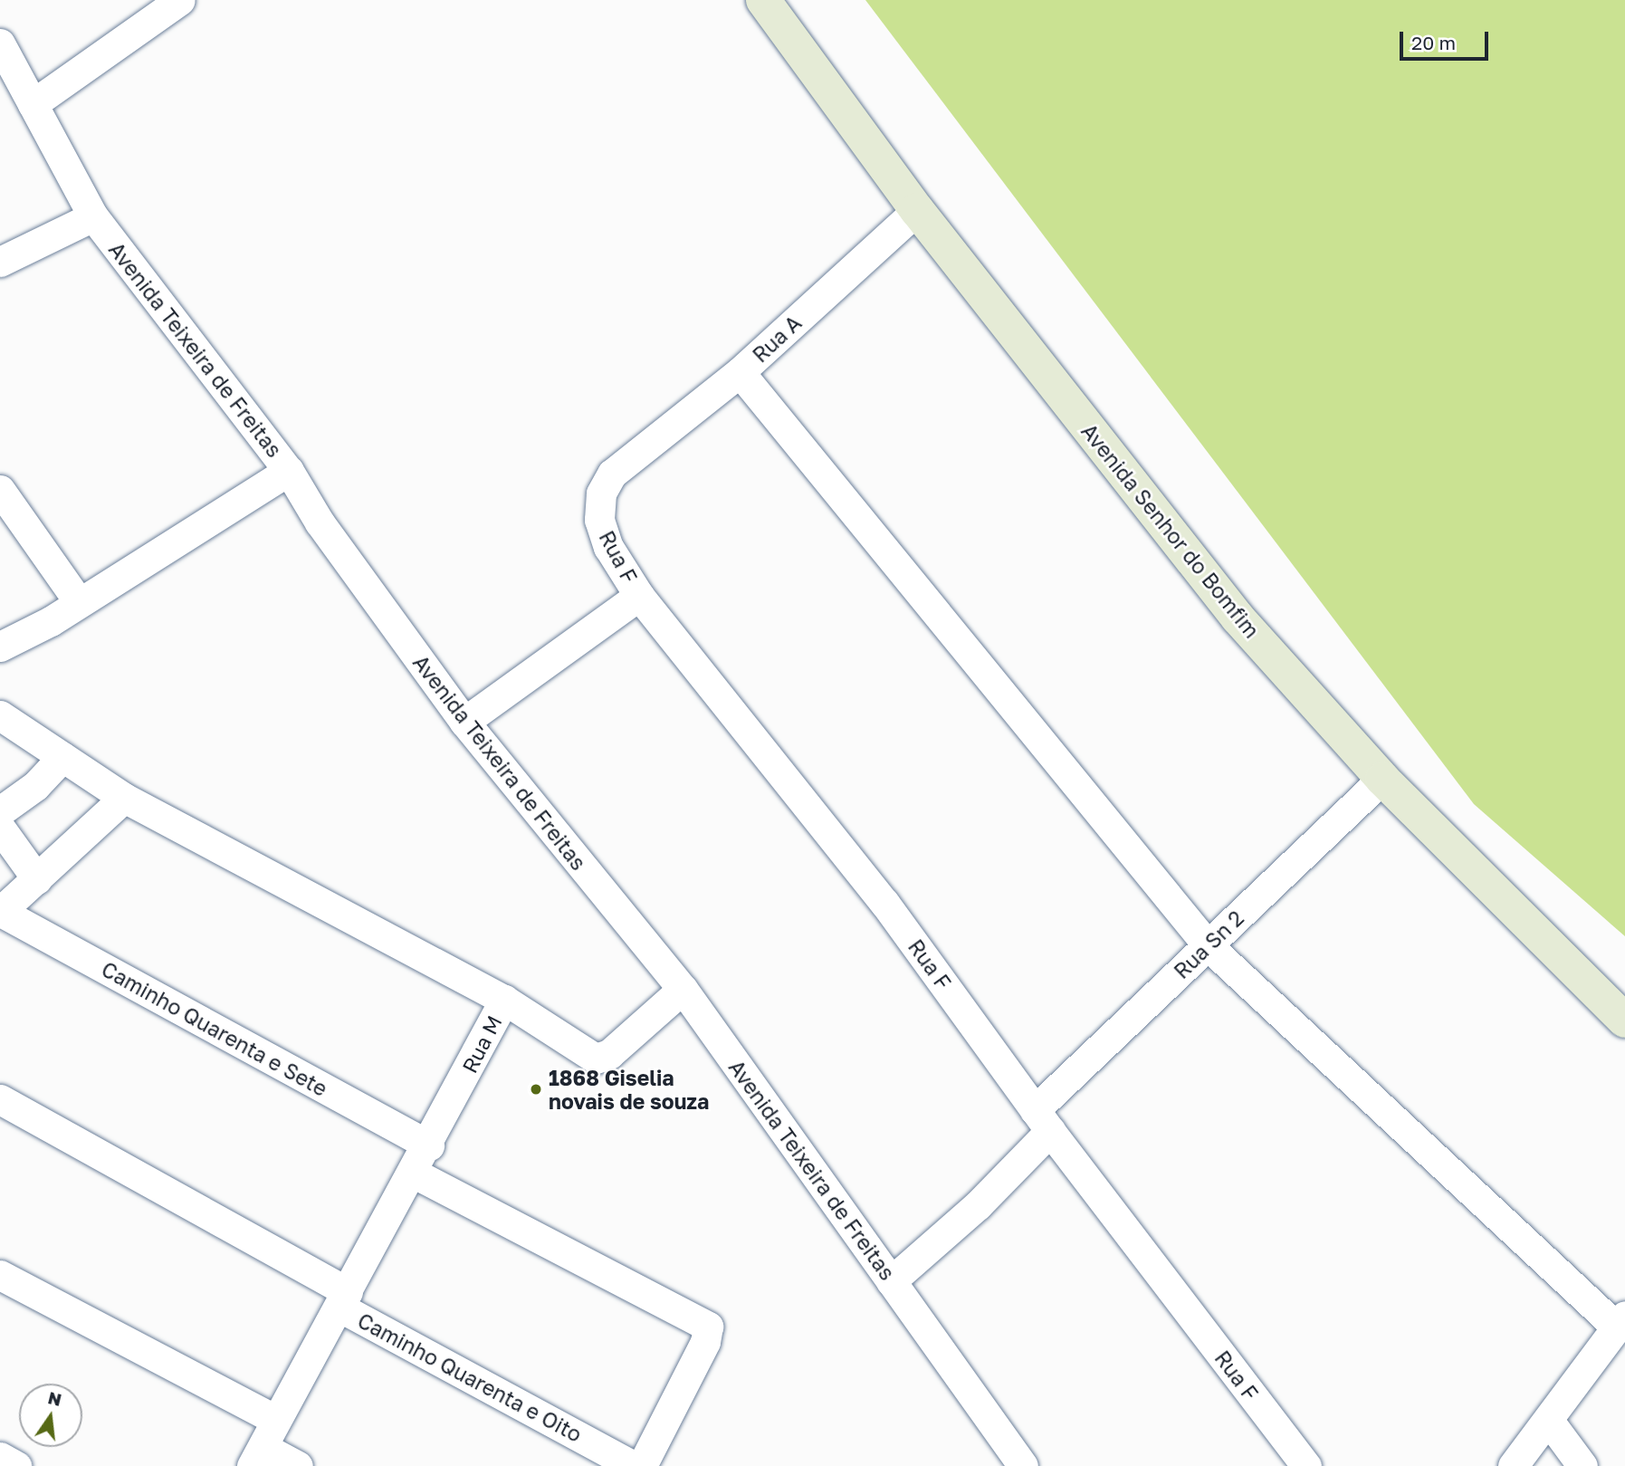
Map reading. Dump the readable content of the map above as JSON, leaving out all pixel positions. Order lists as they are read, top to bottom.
{
  "streets": {
    "street": [
      "Rua A",
      "Avenida Teixeira de Freitas",
      "Avenida Senhor do Bomfim",
      "Rua F",
      "Rua Sn 2",
      "Caminho Quarenta e Sete",
      "Rua M",
      "Caminho Quarenta e Oito"
    ]
  },
  "crossings": [
    ["Rua A", "Avenida Senhor do Bomfim"],
    ["Rua A", "Rua F"],
    ["Avenida Teixeira de Freitas", "Rua Sn 2"],
    ["Avenida Senhor do Bomfim", "Rua Sn 2"],
    ["Rua F", "Rua Sn 2"],
    ["Caminho Quarenta e Sete", "Rua M"],
    ["Rua M", "Caminho Quarenta e Oito"]
  ],
  "places": ["1868 Giselia novais de souza"],
  "scale_bar": "20 m",
  "north": "top"
}
